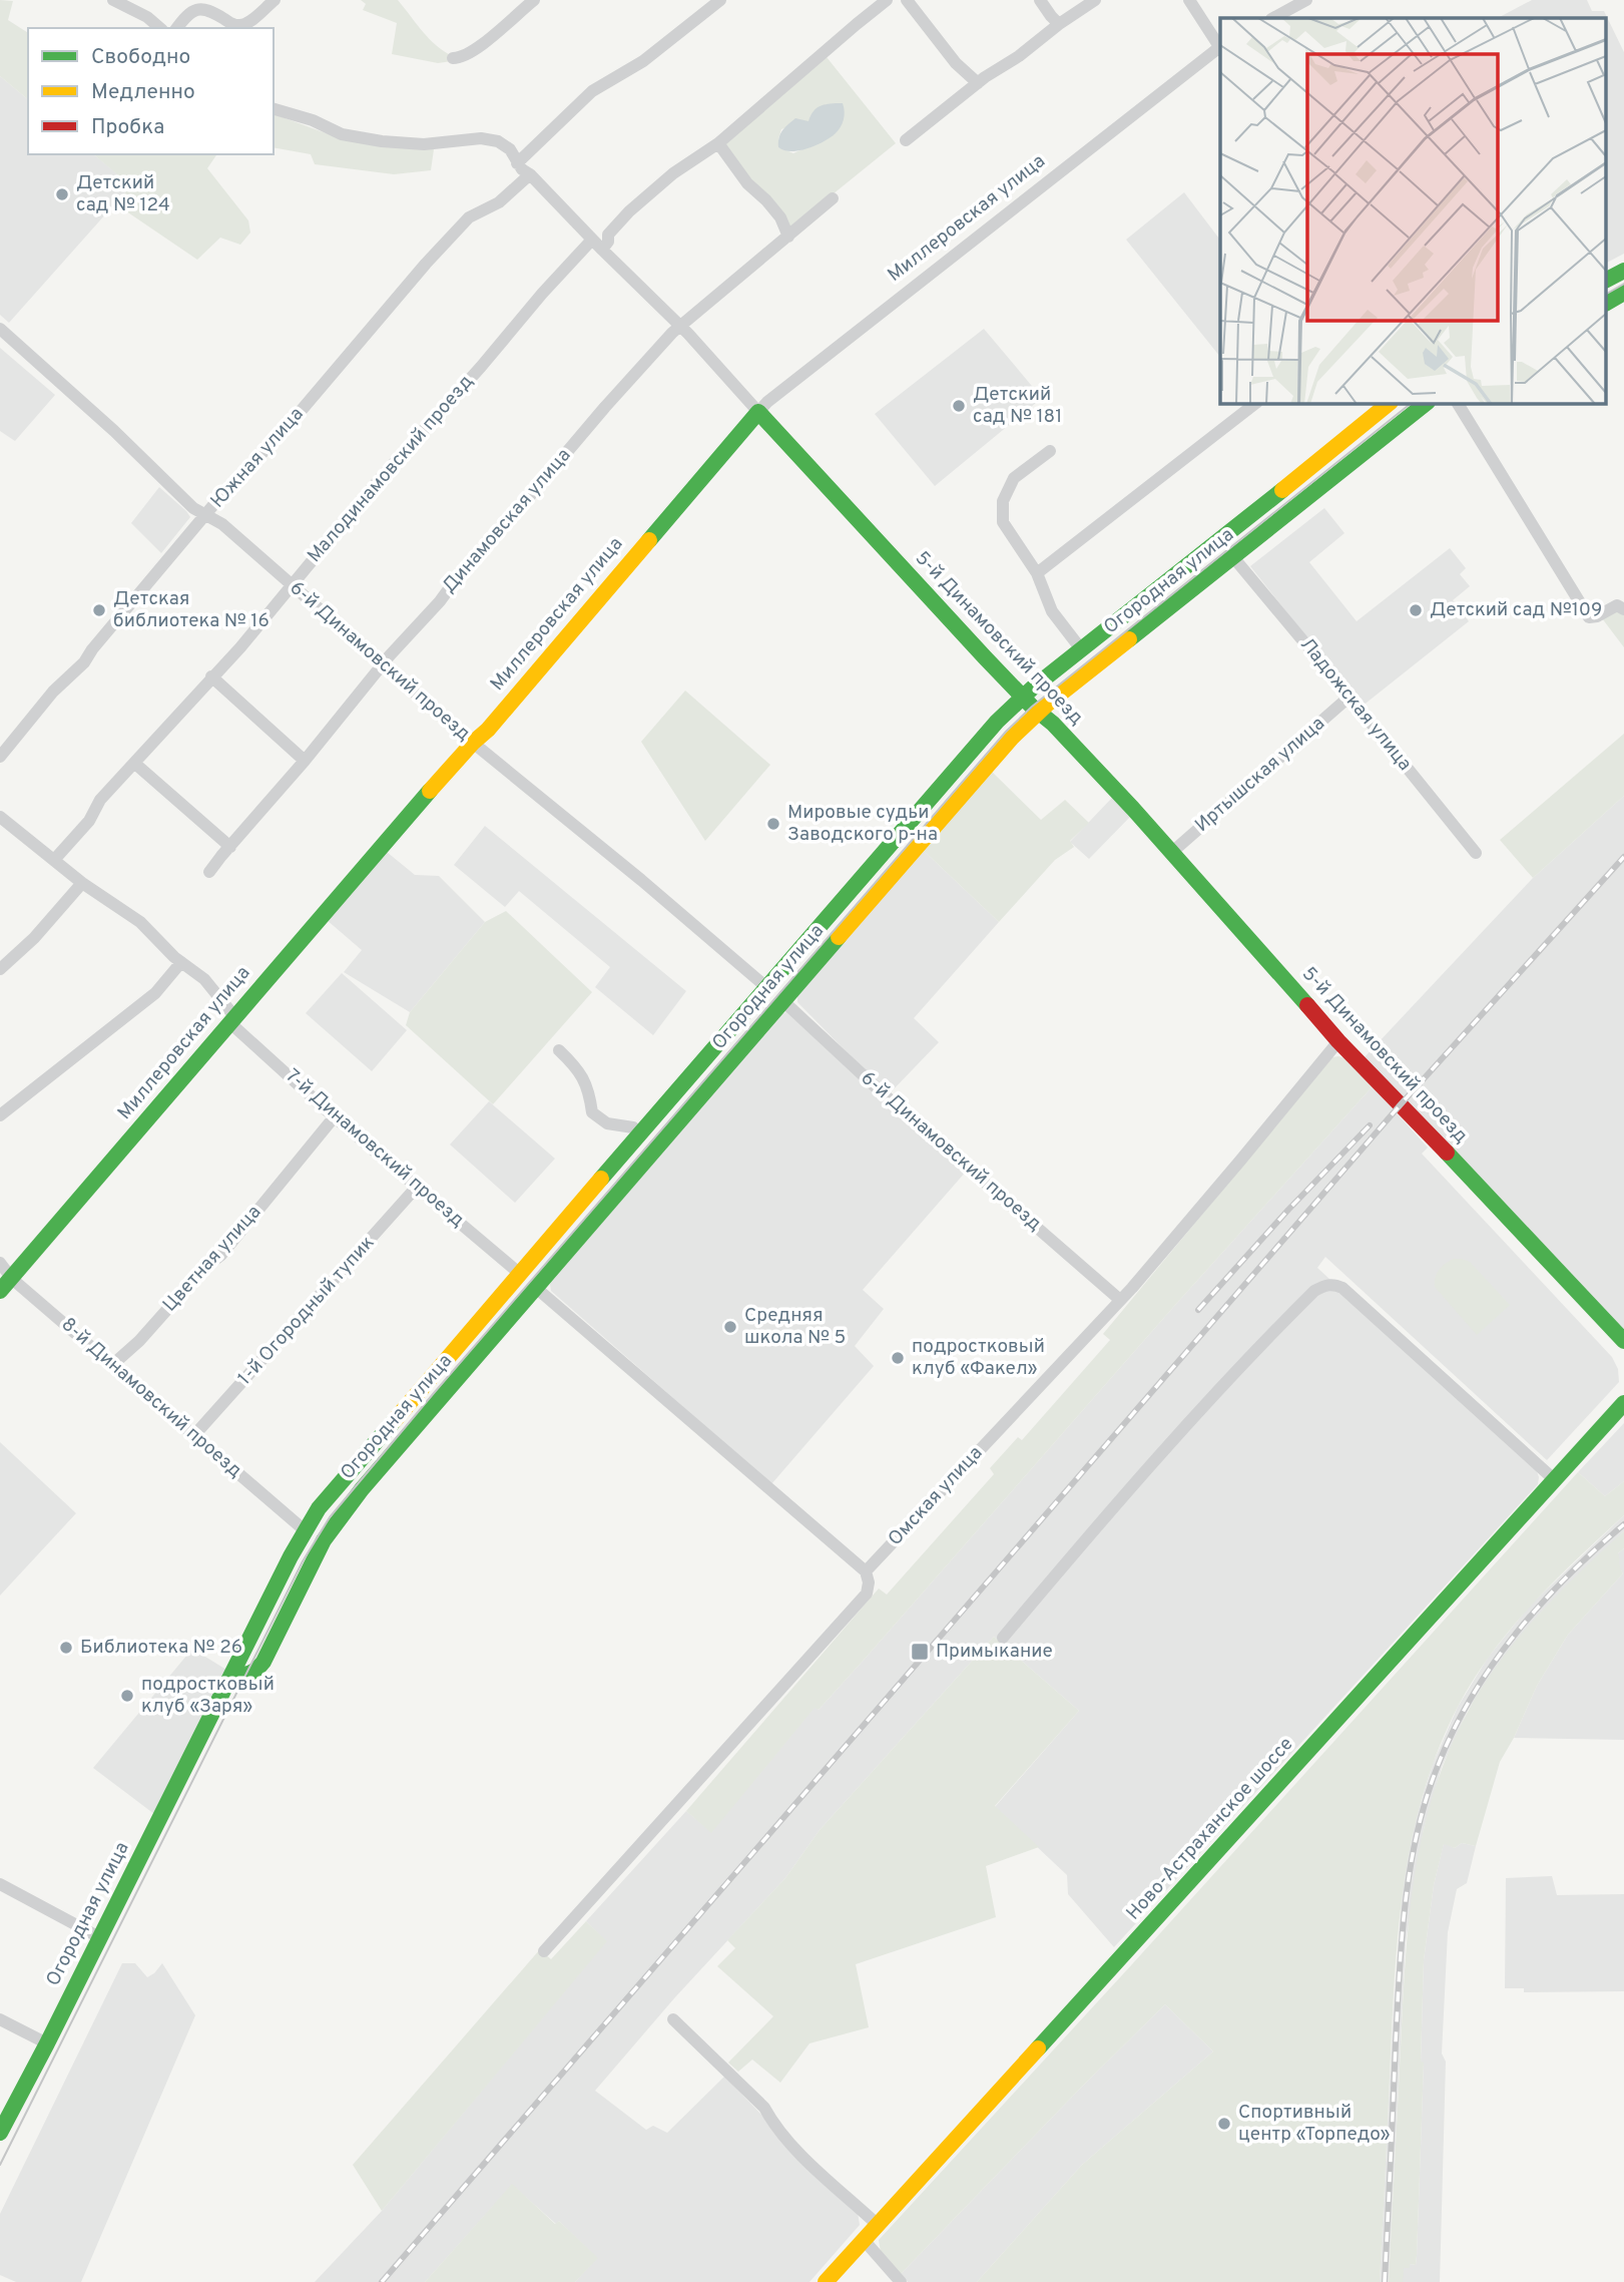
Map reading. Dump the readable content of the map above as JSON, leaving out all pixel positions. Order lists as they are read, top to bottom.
{
  "streets": {
    "street": [
      "Миллеровская улица",
      "Южная улица",
      "Малодинамовский проезд",
      "Динамовская улица",
      "Огородная улица",
      "5-й Динамовский проезд",
      "6-й Динамовский проезд",
      "Ладожская улица",
      "Иртышская улица",
      "7-й Динамовский проезд",
      "Цветная улица",
      "1-й Огородный тупик",
      "8-й Динамовский проезд",
      "Омская улица",
      "Ново-Астраханское шоссе"
    ]
  },
  "crossings": [
    ["Миллеровская улица", "5-й Динамовский проезд"],
    ["Миллеровская улица", "6-й Динамовский проезд"],
    ["Миллеровская улица", "7-й Динамовский проезд"],
    ["Миллеровская улица", "8-й Динамовский проезд"],
    ["Южная улица", "5-й Динамовский проезд"],
    ["Южная улица", "6-й Динамовский проезд"],
    ["Малодинамовский проезд", "5-й Динамовский проезд"],
    ["Малодинамовский проезд", "6-й Динамовский проезд"],
    ["Малодинамовский проезд", "7-й Динамовский проезд"],
    ["Динамовская улица", "5-й Динамовский проезд"],
    ["Динамовская улица", "6-й Динамовский проезд"],
    ["Огородная улица", "5-й Динамовский проезд"],
    ["Огородная улица", "6-й Динамовский проезд"],
    ["Огородная улица", "Ладожская улица"],
    ["Огородная улица", "7-й Динамовский проезд"],
    ["Огородная улица", "8-й Динамовский проезд"],
    ["5-й Динамовский проезд", "Иртышская улица"],
    ["5-й Динамовский проезд", "Омская улица"],
    ["6-й Динамовский проезд", "Омская улица"],
    ["Ладожская улица", "Иртышская улица"],
    ["7-й Динамовский проезд", "Цветная улица"],
    ["7-й Динамовский проезд", "1-й Огородный тупик"],
    ["Цветная улица", "8-й Динамовский проезд"],
    ["1-й Огородный тупик", "8-й Динамовский проезд"]
  ],
  "places": {
    "other": [
      "Детский сад № 124",
      "Детский сад № 181",
      "Детская библиотека № 16",
      "Детский сад №109",
      "Мировые судьи Заводского р-на",
      "Средняя школа № 5",
      "подростковый клуб «Факел»",
      "Библиотека № 26",
      "подростковый клуб «Заря»",
      "Спортивный центр «Торпедо»"
    ],
    "transit": ["Примыкание"]
  },
  "legend": ["Свободно", "Медленно", "Пробка"]
}
